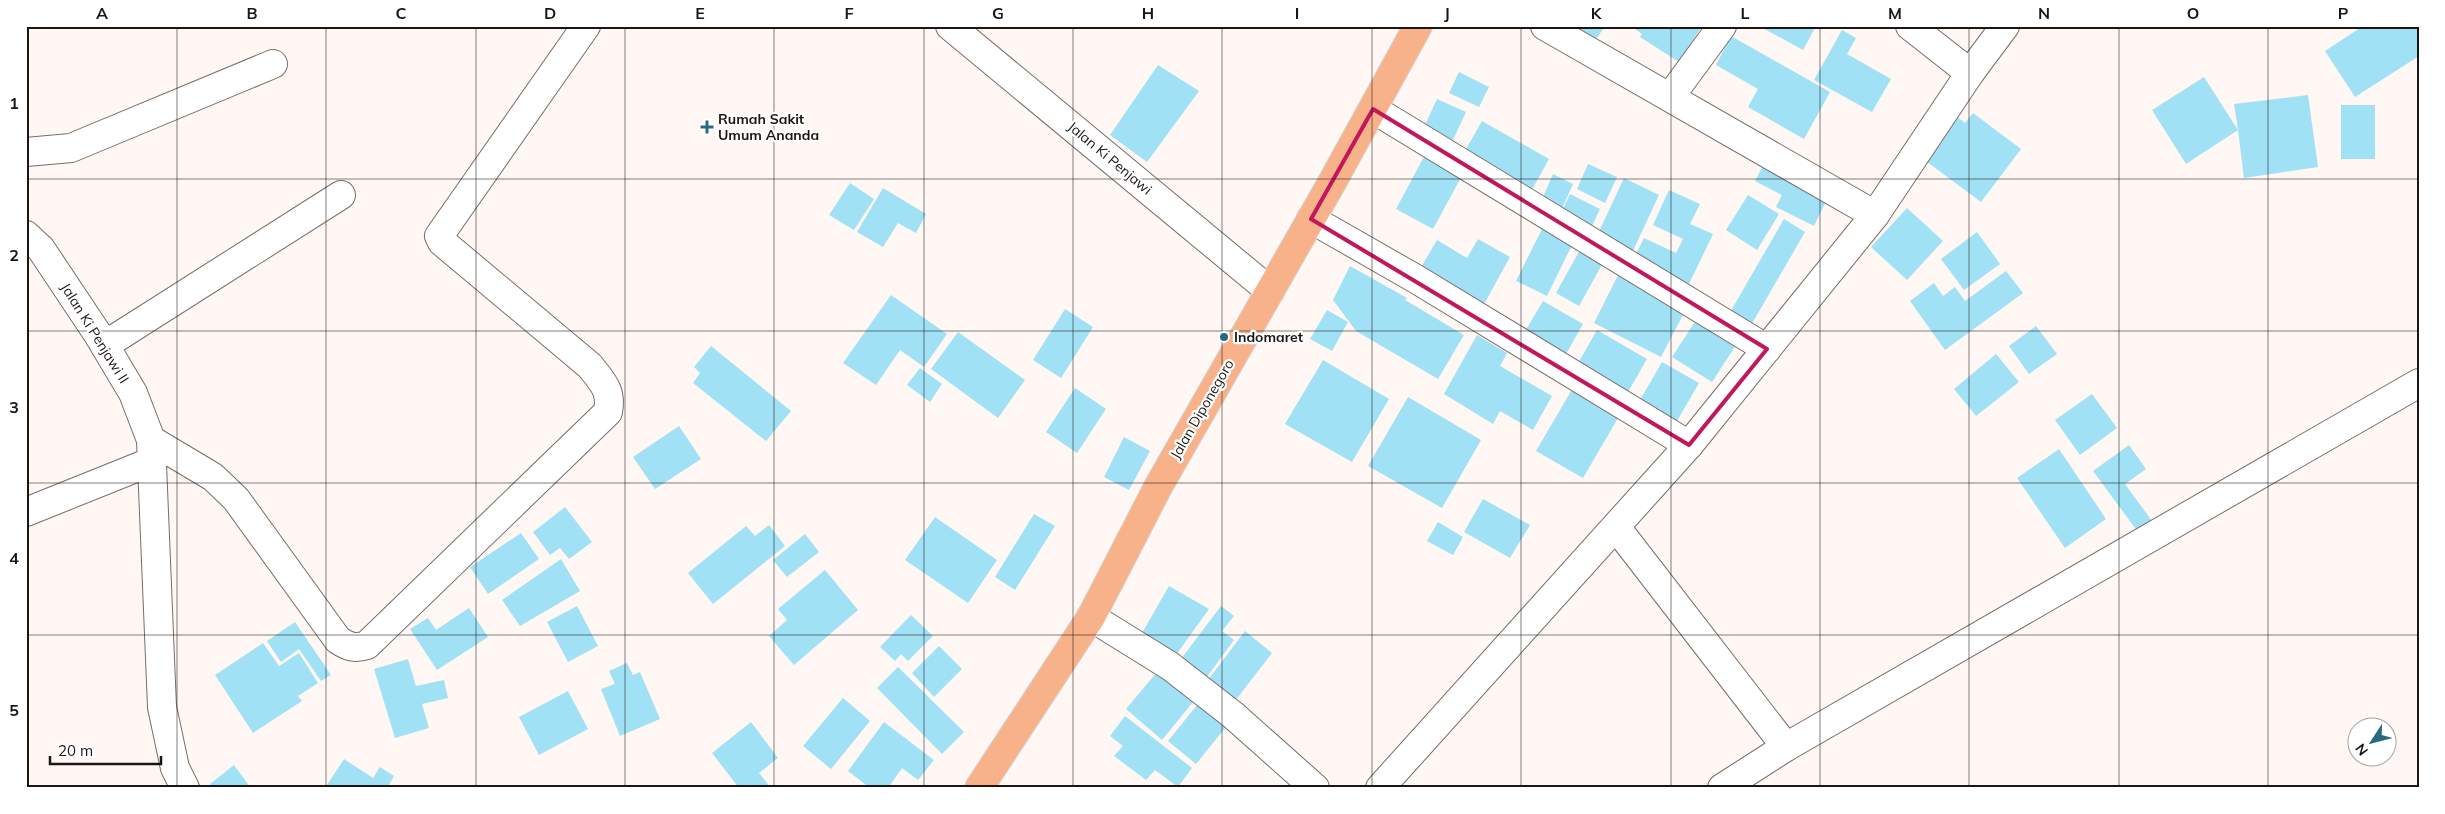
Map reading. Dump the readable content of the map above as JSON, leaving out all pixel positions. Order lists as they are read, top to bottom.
{
  "streets": {
    "main road": ["Jalan Diponegoro"],
    "street": ["Jalan Ki Penjawi", "Jalan Ki Penjawi II"]
  },
  "crossings": [
    ["Jalan Ki Penjawi", "Jalan Diponegoro"]
  ],
  "places": {
    "health": ["Rumah Sakit Umum Ananda"],
    "other": ["Indomaret"]
  },
  "scale_bar": "20 m",
  "north": "bottom left",
  "grid": {
    "columns": [
      "A",
      "B",
      "C",
      "D",
      "E",
      "F",
      "G",
      "H",
      "I",
      "J",
      "K",
      "L",
      "M",
      "N",
      "O",
      "P"
    ],
    "rows": [
      "1",
      "2",
      "3",
      "4",
      "5"
    ]
  }
}
